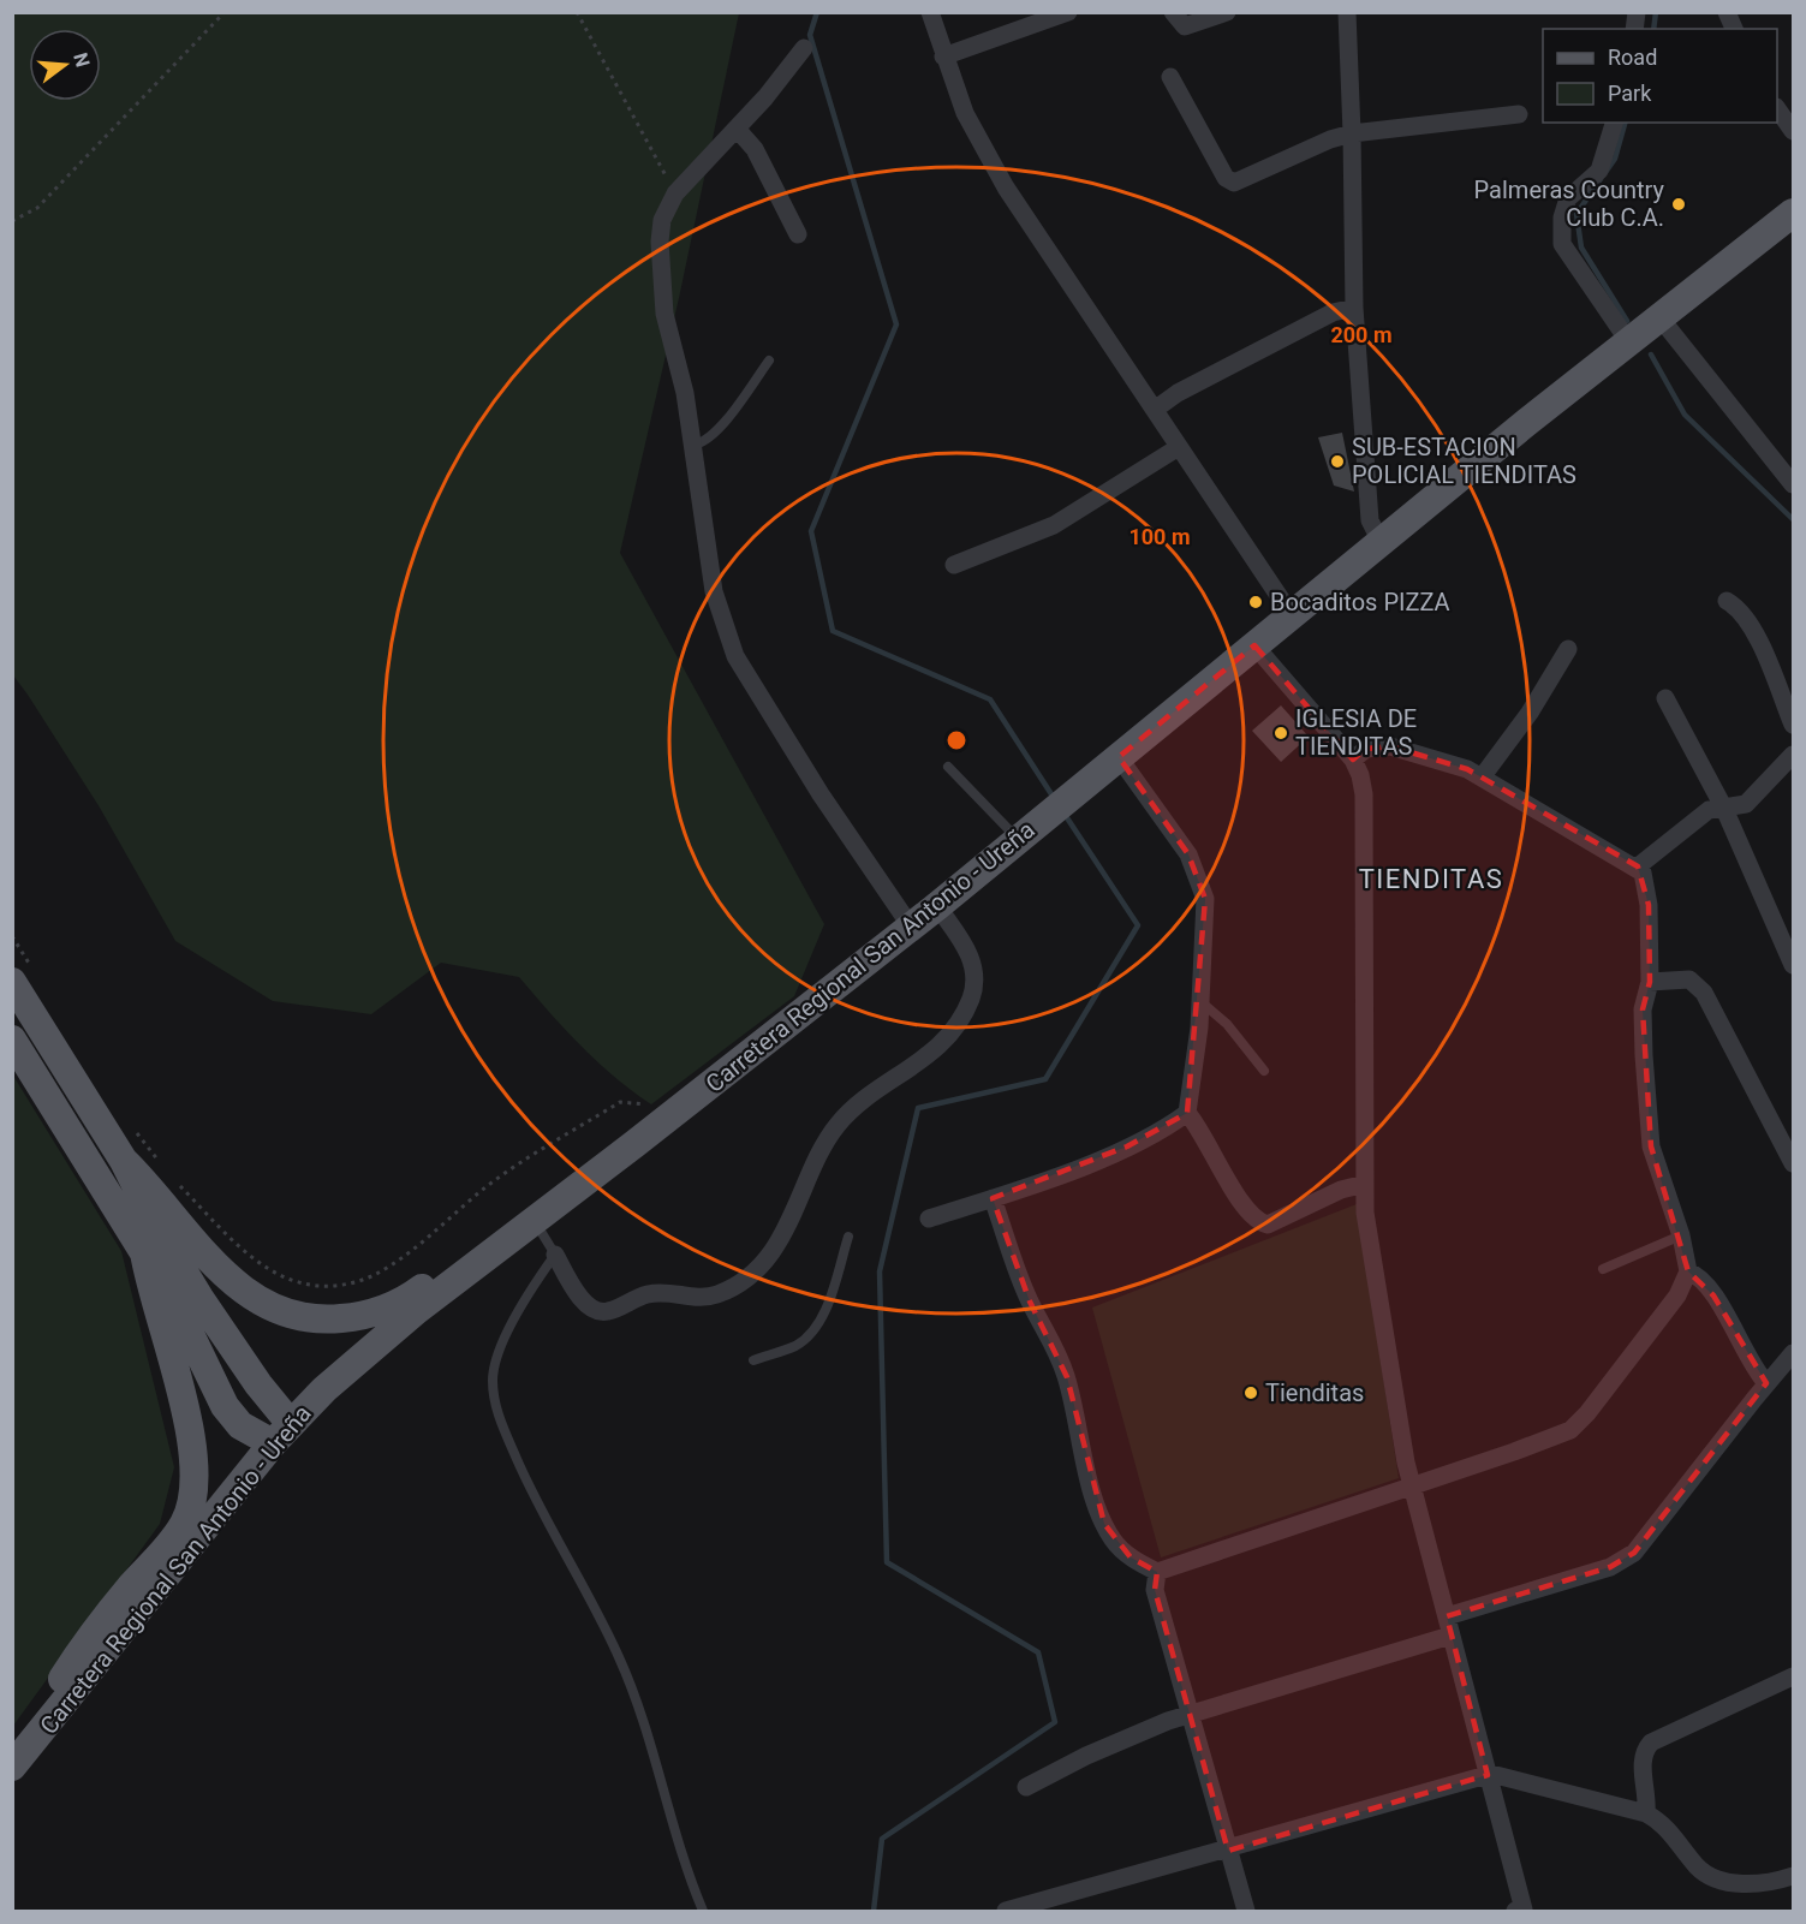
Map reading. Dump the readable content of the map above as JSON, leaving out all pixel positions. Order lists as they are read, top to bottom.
{
  "streets": {
    "main road": ["Carretera Regional San Antonio - Ureña"]
  },
  "districts": ["TIENDITAS"],
  "places": [
    "Palmeras Country Club C.A.",
    "SUB-ESTACION POLICIAL TIENDITAS",
    "Bocaditos PIZZA",
    "IGLESIA DE TIENDITAS",
    "Tienditas"
  ],
  "legend": ["Road", "Park"],
  "north": "right",
  "rings": ["200 m", "100 m"]
}
